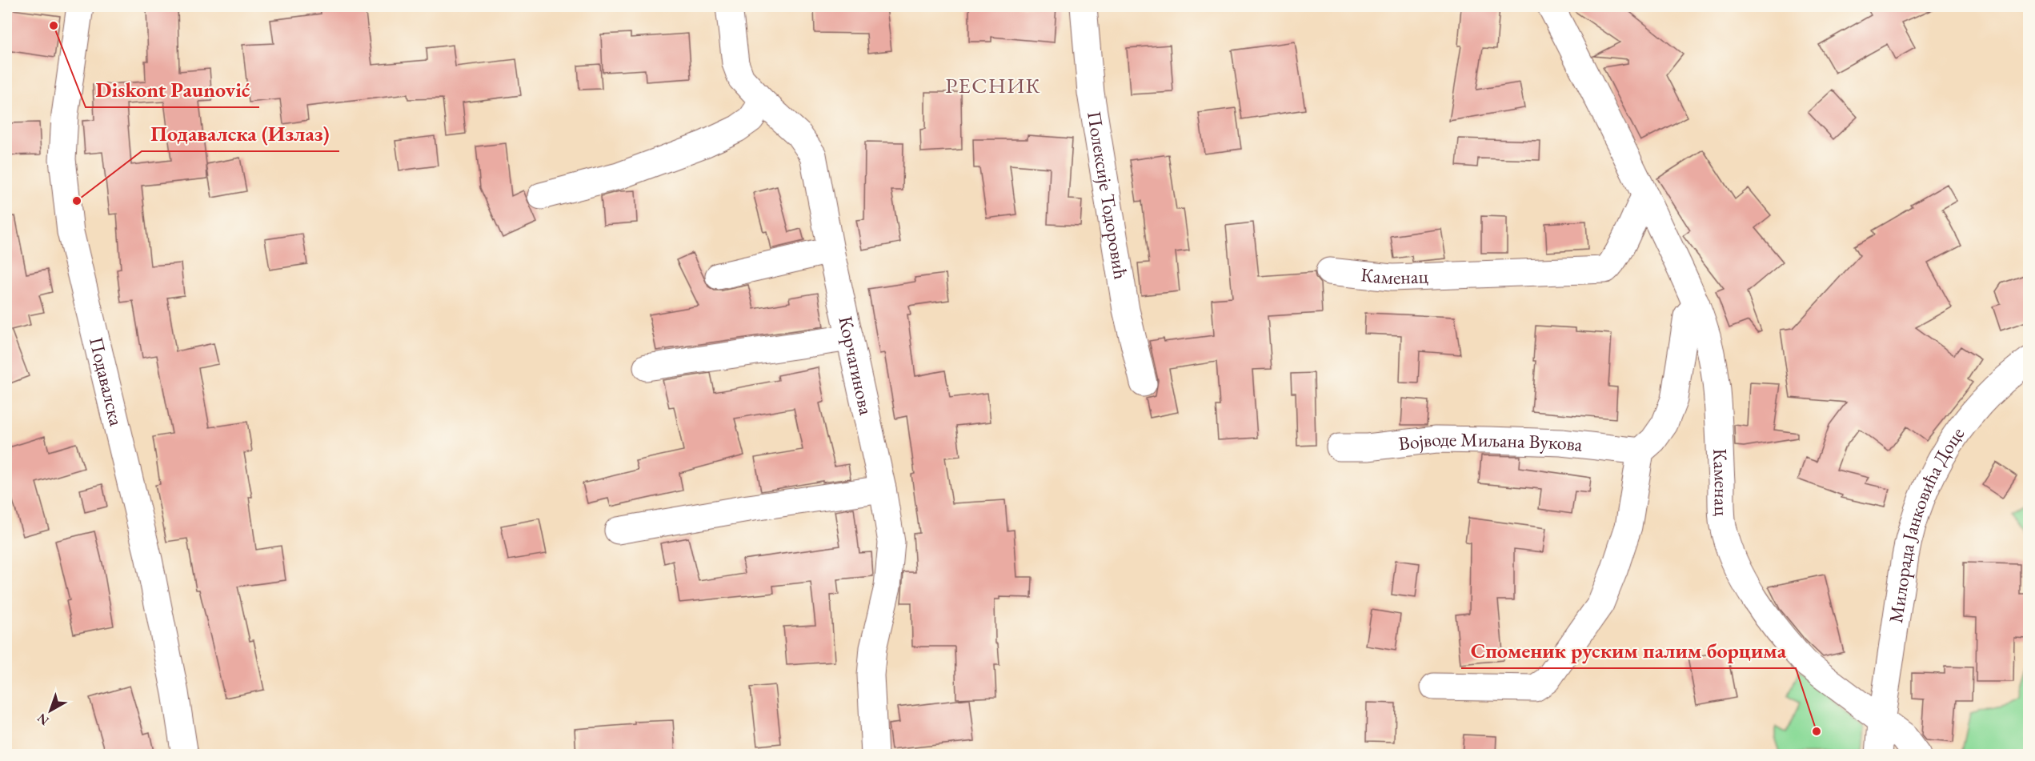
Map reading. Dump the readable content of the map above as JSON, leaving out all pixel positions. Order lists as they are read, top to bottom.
{
  "streets": {
    "street": [
      "Полексије Тодоровић",
      "Каменац",
      "Корчагинова",
      "Подавалска",
      "Војводе Миљана Вукова",
      "Милорада Јанковића Доце"
    ]
  },
  "crossings": [
    ["Каменац", "Милорада Јанковића Доце"]
  ],
  "districts": ["РЕСНИК"],
  "places": ["Diskont Paunović", "Подавалска (Излаз)", "Споменик руским палим борцима"],
  "north": "bottom left"
}
